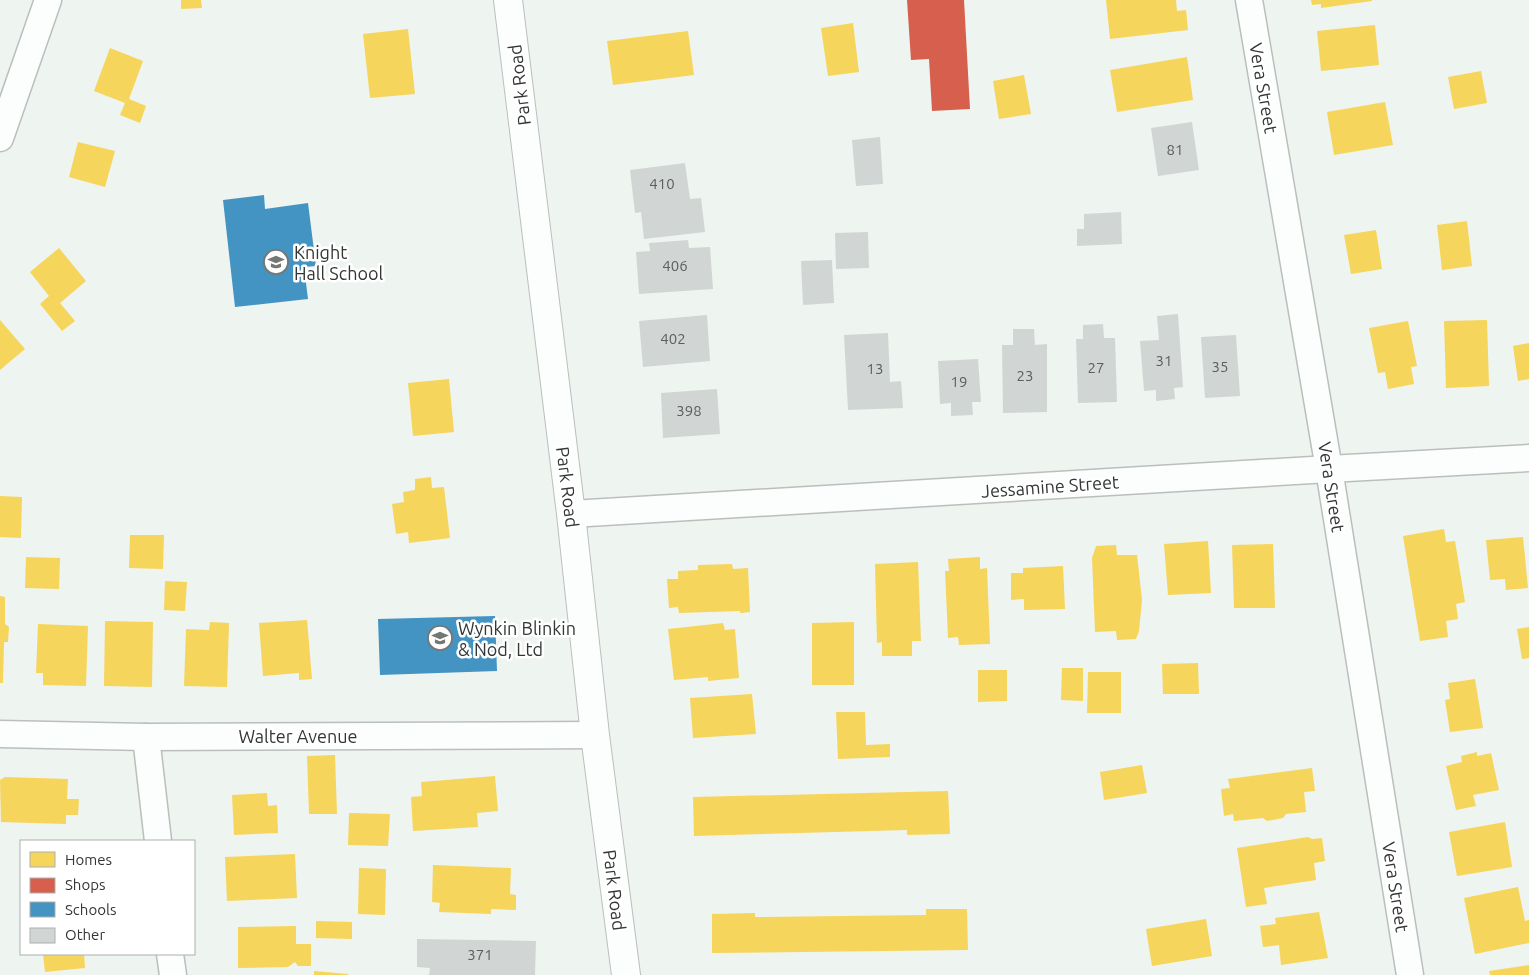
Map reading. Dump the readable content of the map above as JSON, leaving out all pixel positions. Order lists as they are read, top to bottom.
{
  "streets": {
    "main road": ["Park Road"],
    "street": ["Vera Street", "Jessamine Street", "Walter Avenue"]
  },
  "crossings": [
    ["Park Road", "Jessamine Street"],
    ["Park Road", "Walter Avenue"],
    ["Vera Street", "Jessamine Street"]
  ],
  "places": {
    "school or university": ["Knight Hall School", "Wynkin Blinkin & Nod, Ltd"]
  },
  "house_numbers": [
    "81",
    "410",
    "406",
    "402",
    "31",
    "35",
    "27",
    "13",
    "23",
    "19",
    "398",
    "371"
  ],
  "legend": [
    "Homes",
    "Shops",
    "Schools",
    "Other"
  ]
}
